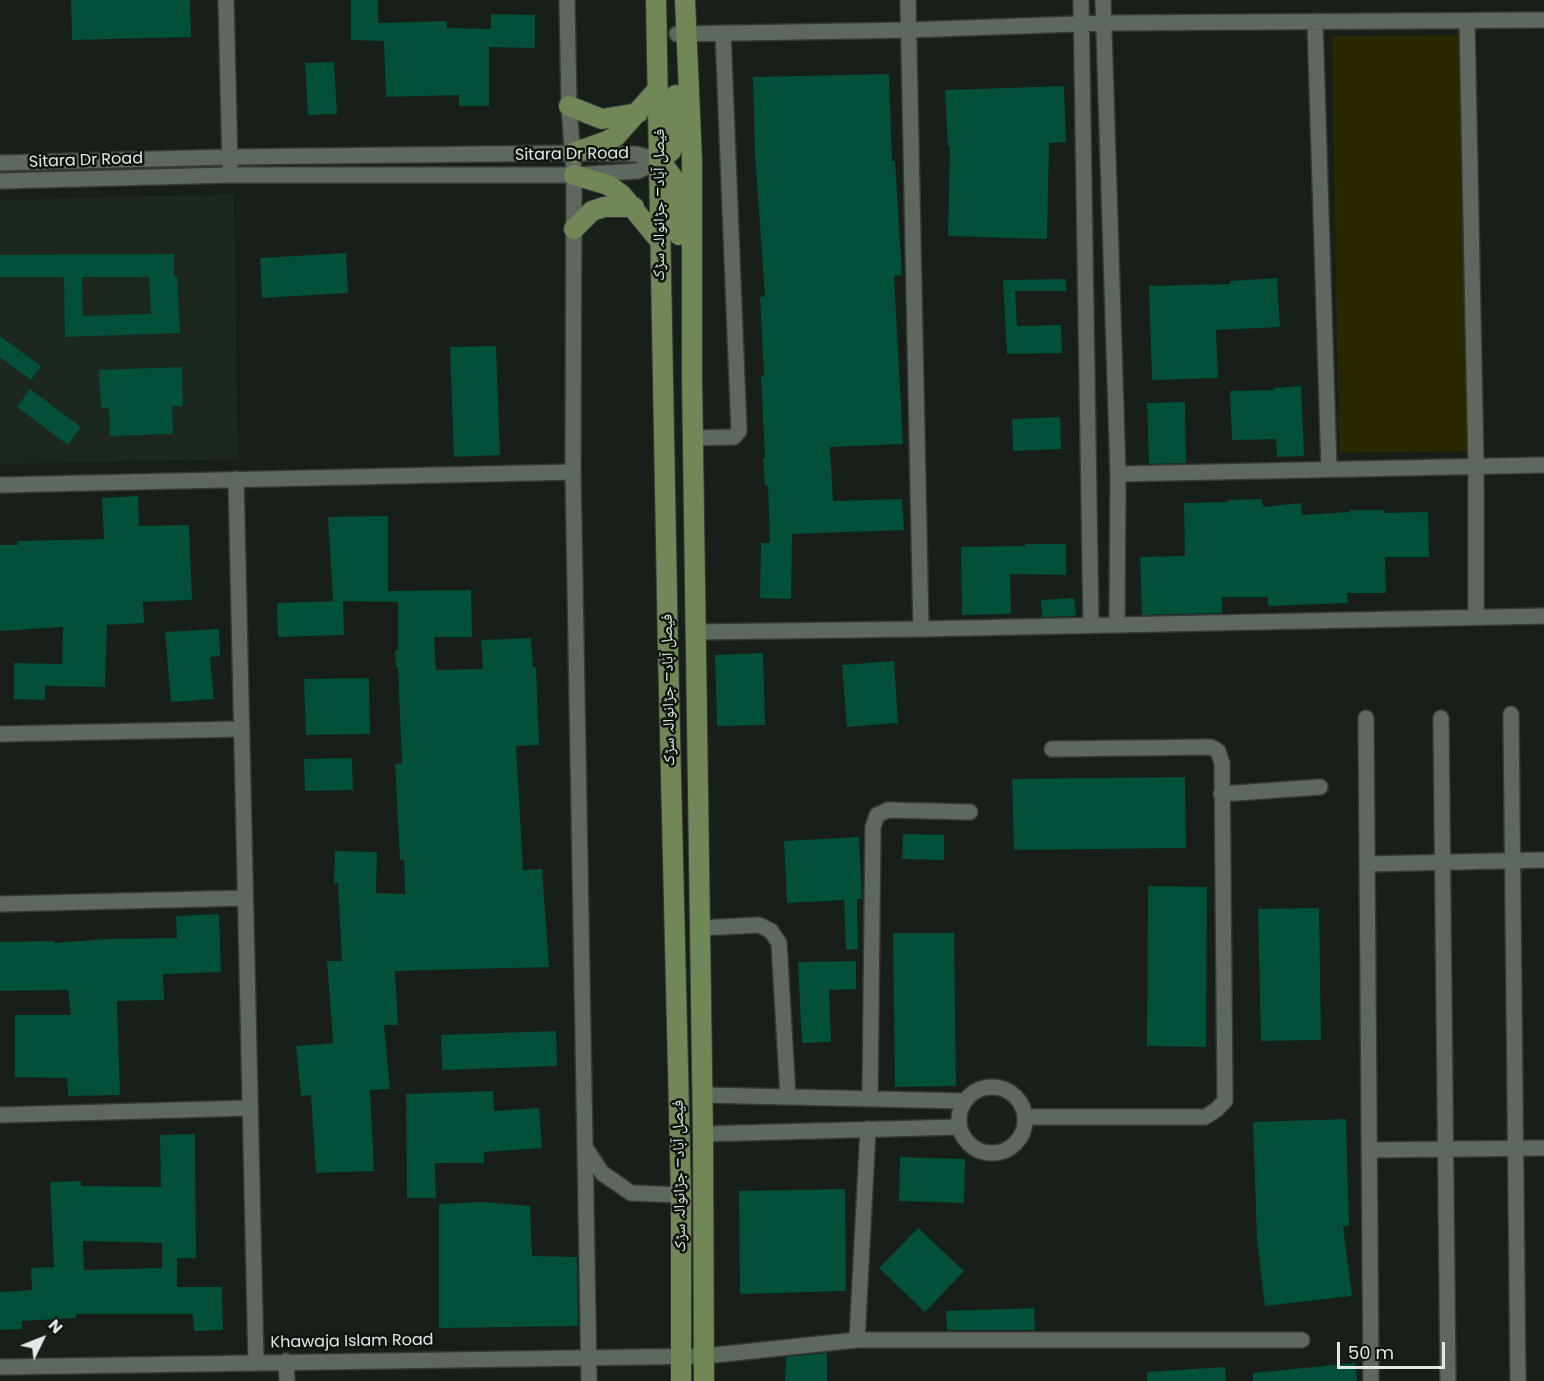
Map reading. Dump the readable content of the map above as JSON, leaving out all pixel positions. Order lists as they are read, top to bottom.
{
  "streets": {
    "main road": ["فیصل آباد– جڑانوالہ سڑک"],
    "street": ["Sitara Dr Road", "Khawaja Islam Road"]
  },
  "crossings": [
    ["Sitara Dr Road", "فیصل آباد– جڑانوالہ سڑک"],
    ["فیصل آباد– جڑانوالہ سڑک", "Khawaja Islam Road"]
  ],
  "scale_bar": "50 m",
  "north": "top right"
}
